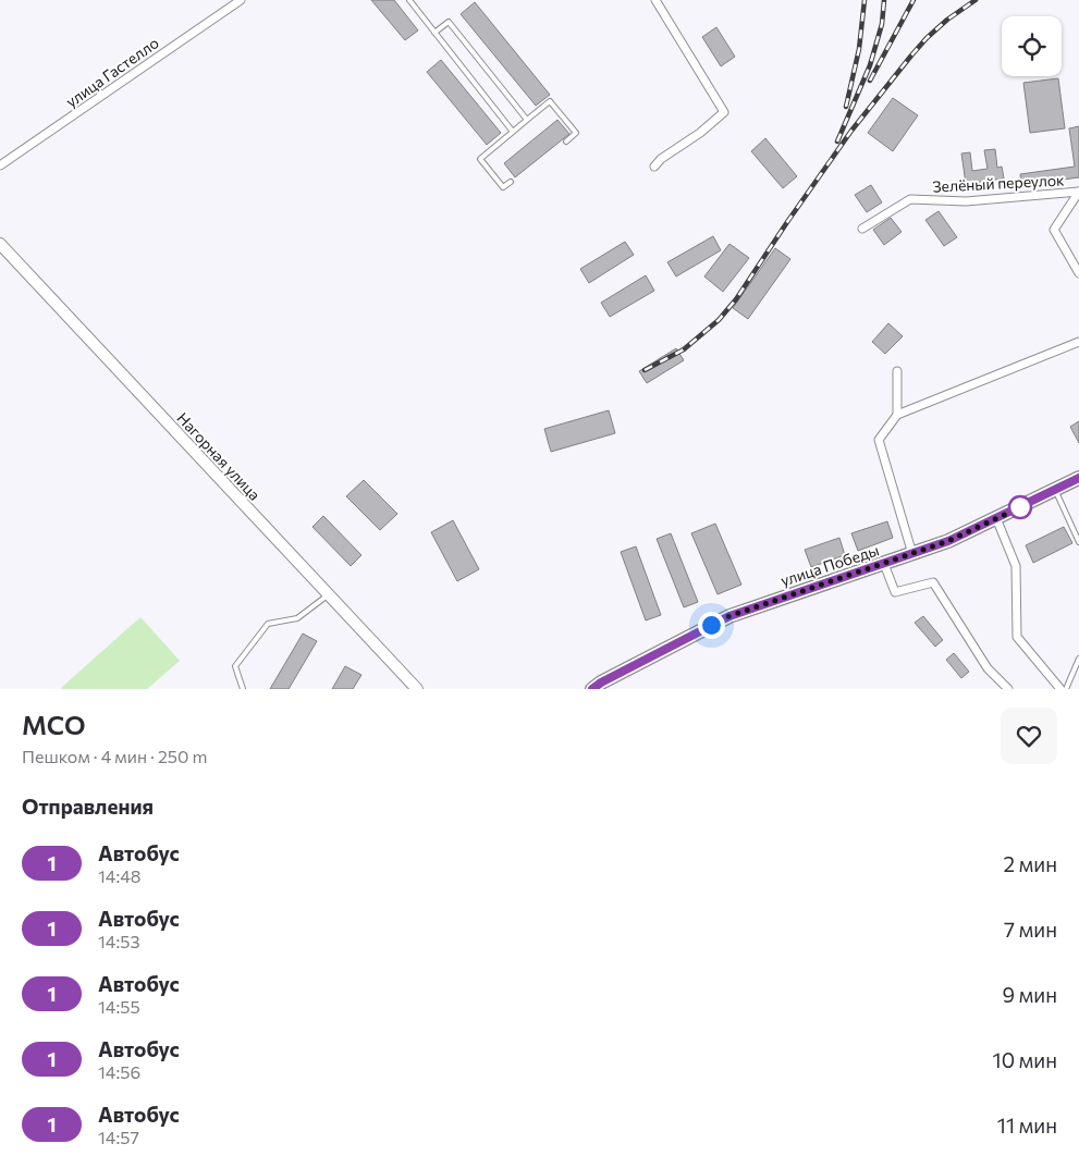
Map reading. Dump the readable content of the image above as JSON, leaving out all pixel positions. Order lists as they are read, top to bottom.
{
  "streets": {
    "main road": ["улица Победы"],
    "street": ["улица Гастелло", "Зелёный переулок", "Нагорная улица"]
  },
  "lines": ["bus line 1"],
  "page": {
    "heading": [
      ["МСО", "Пешком · 4 мин · 250 m"],
      "Отправления"
    ],
    "list": [
      {
        "mark": "1",
        "name": "Автобус",
        "note": "14:48",
        "value": "2 мин"
      },
      {
        "mark": "1",
        "name": "Автобус",
        "note": "14:53",
        "value": "7 мин"
      },
      {
        "mark": "1",
        "name": "Автобус",
        "note": "14:55",
        "value": "9 мин"
      },
      {
        "mark": "1",
        "name": "Автобус",
        "note": "14:56",
        "value": "10 мин"
      },
      {
        "mark": "1",
        "name": "Автобус",
        "note": "14:57",
        "value": "11 мин"
      }
    ]
  }
}
